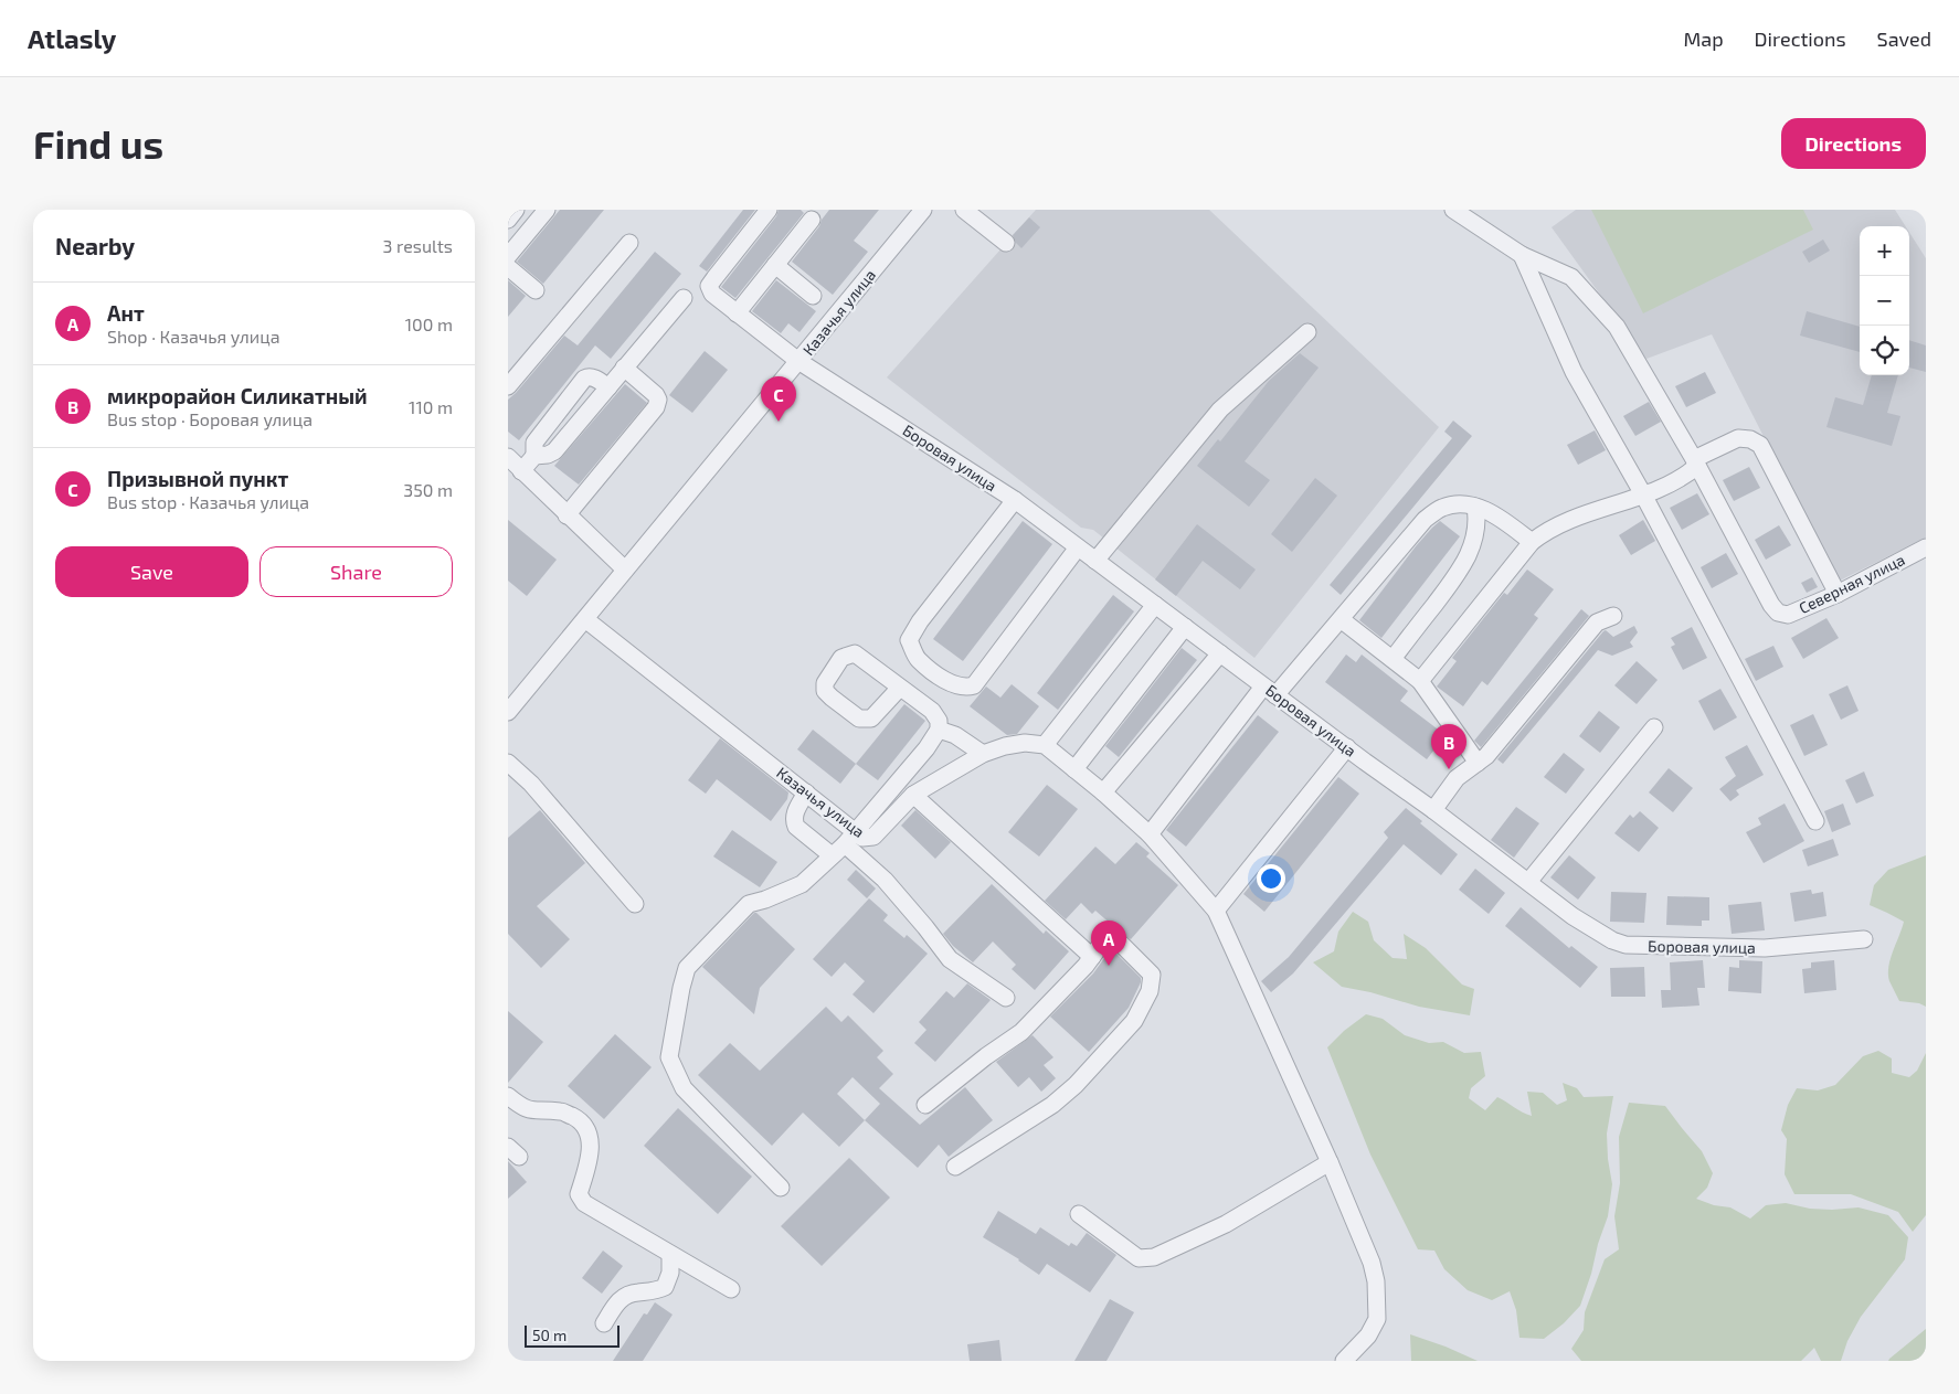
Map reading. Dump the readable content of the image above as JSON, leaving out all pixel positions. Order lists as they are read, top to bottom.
{
  "streets": {
    "street": ["Казачья улица", "Боровая улица", "Северная улица"]
  },
  "crossings": [
    ["Казачья улица", "Боровая улица"]
  ],
  "scale_bar": "50 m",
  "page": {
    "header": "Atlasly",
    "nav": ["Map", "Directions", "Saved"],
    "buttons": [
      "Directions",
      ["Save", "Share"]
    ],
    "title": "Find us",
    "heading": ["Nearby", "3 results"],
    "map_buttons": ["+", "−"],
    "list": [
      {
        "mark": "A",
        "name": "Ант",
        "note": "Shop · Казачья улица",
        "value": "100 m"
      },
      {
        "mark": "B",
        "name": "микрорайон Силикатный",
        "note": "Bus stop · Боровая улица",
        "value": "110 m"
      },
      {
        "mark": "C",
        "name": "Призывной пункт",
        "note": "Bus stop · Казачья улица",
        "value": "350 m"
      }
    ],
    "pins": ["C", "B", "A"],
    "scale": "50 m"
  }
}
